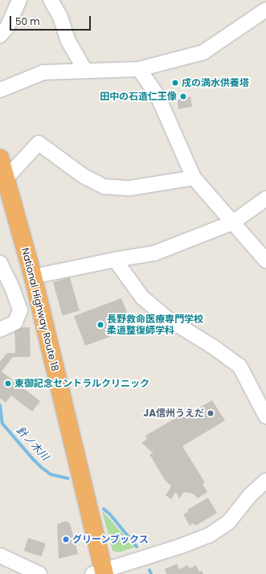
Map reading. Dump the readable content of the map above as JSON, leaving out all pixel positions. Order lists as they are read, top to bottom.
{
  "streets": {
    "highway": ["National Highway Route 18"]
  },
  "water": ["針ノ木川"],
  "places": [
    "戌の満水供養塔",
    "田中の石造仁王像",
    "長野救命医療専門学校 柔道整復師学科",
    "東御記念セントラルクリニック",
    "JA信州うえだ",
    "グリーンブックス"
  ],
  "scale_bar": "50 m"
}
